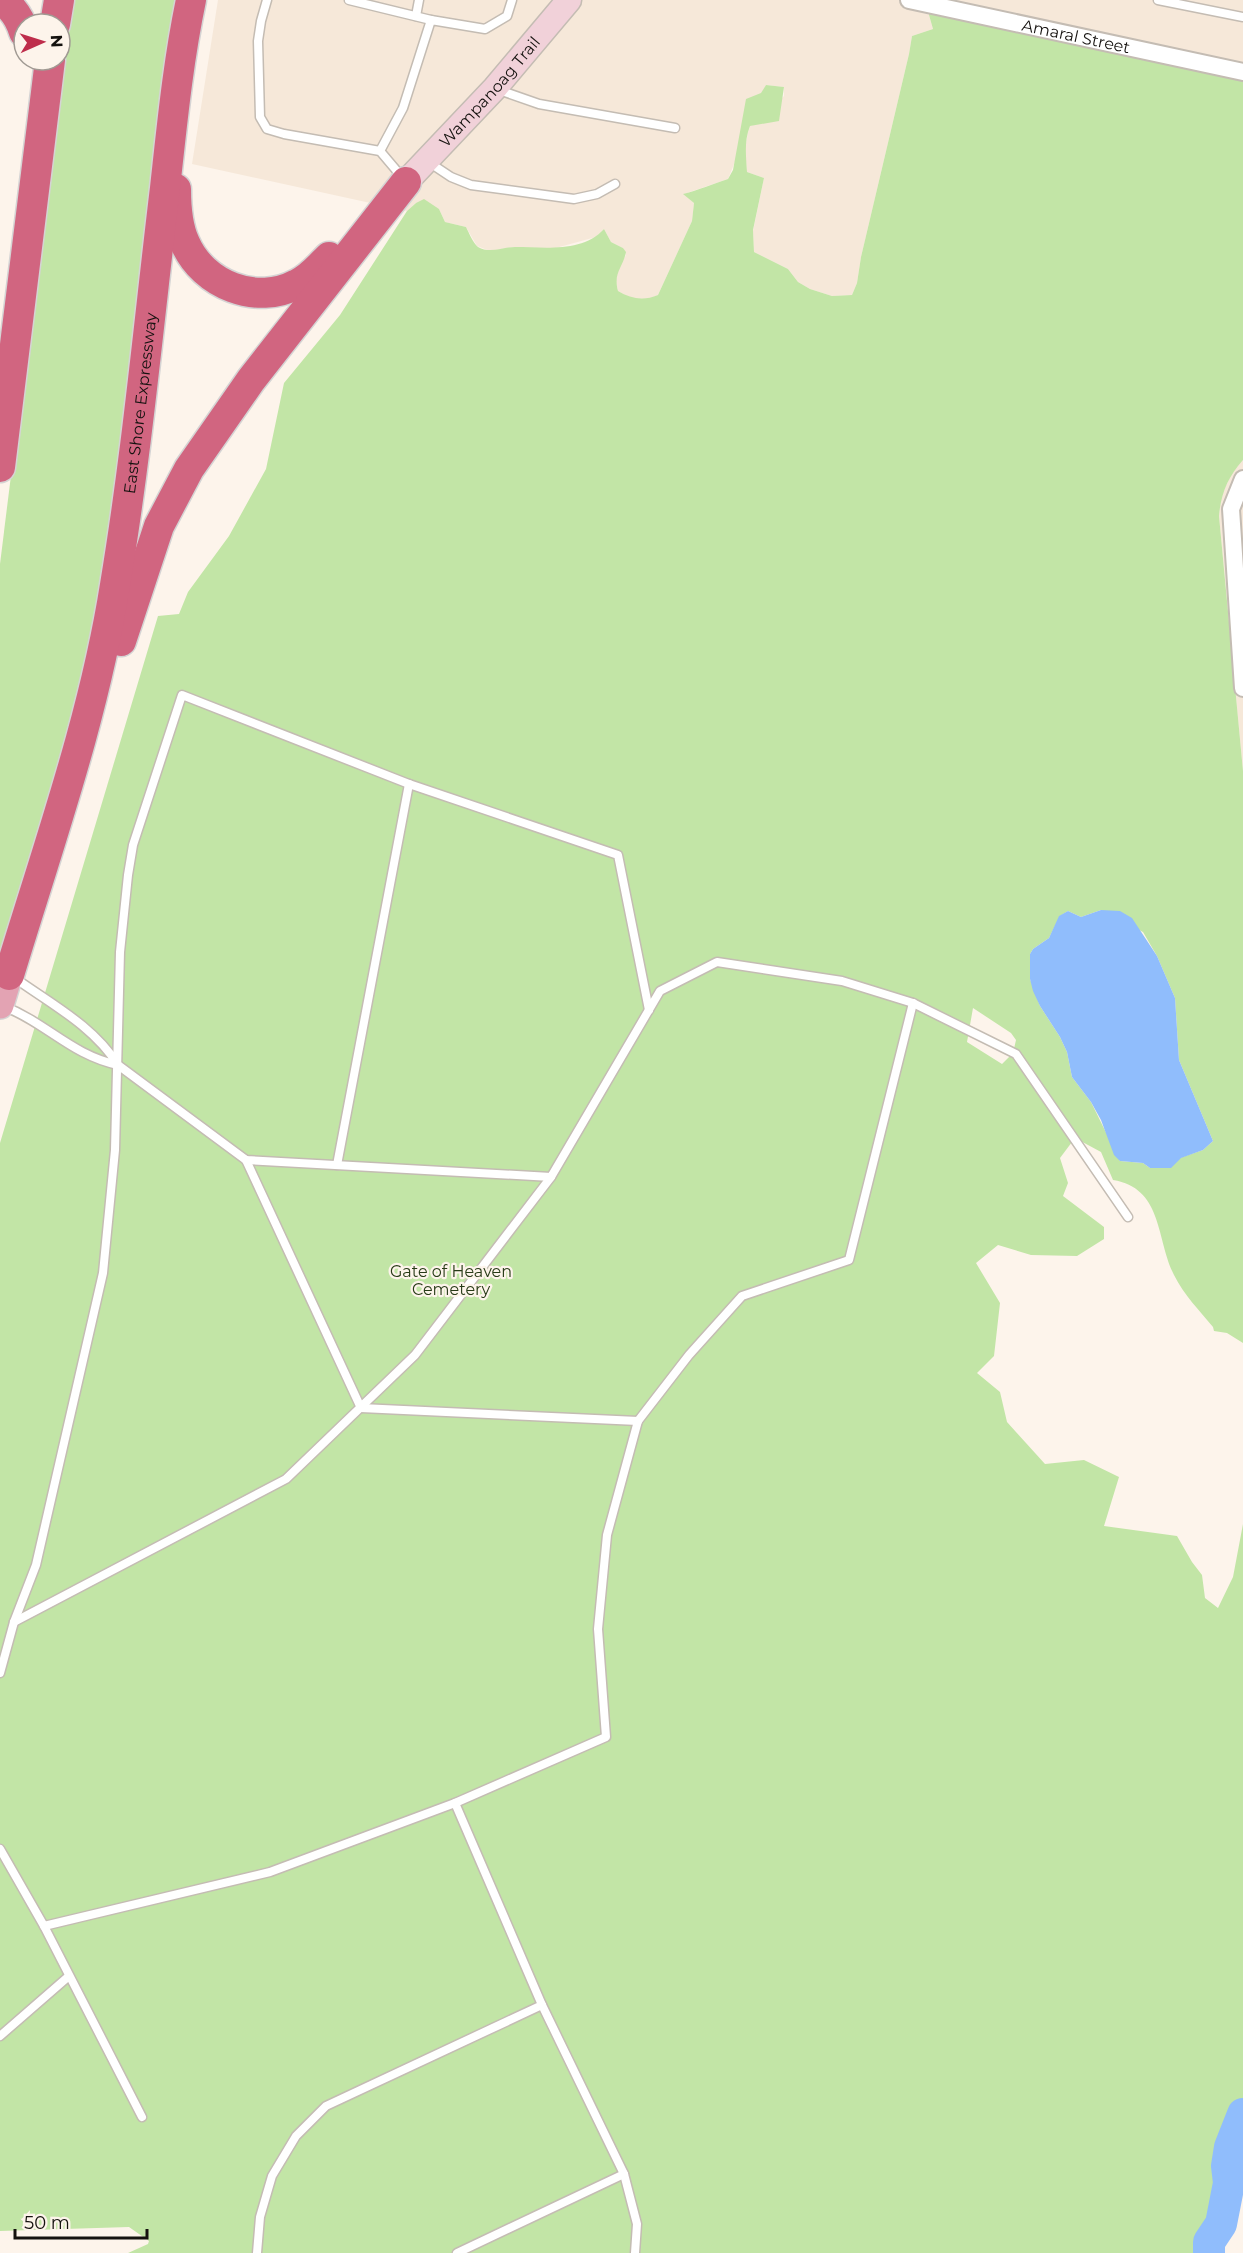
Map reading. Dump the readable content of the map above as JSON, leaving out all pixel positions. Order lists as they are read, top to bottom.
{
  "streets": {
    "highway": ["East Shore Expressway"],
    "main road": ["Wampanoag Trail"],
    "street": ["Amaral Street"]
  },
  "parks": ["Gate of Heaven Cemetery"],
  "scale_bar": "50 m",
  "north": "right"
}
